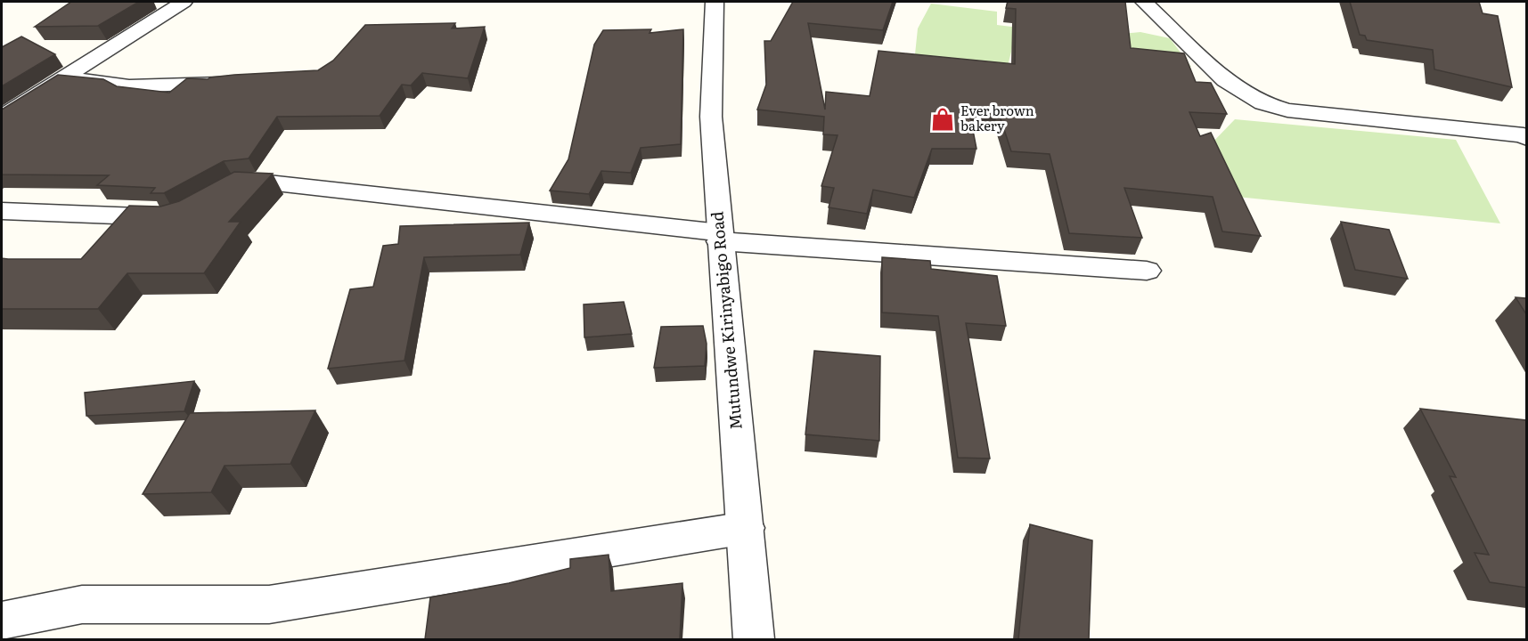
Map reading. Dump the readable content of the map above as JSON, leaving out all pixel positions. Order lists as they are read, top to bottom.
{
  "streets": {
    "street": ["Mutundwe Kirinyabigo Road"]
  },
  "places": {
    "shop": ["Ever brown bakery"]
  }
}
